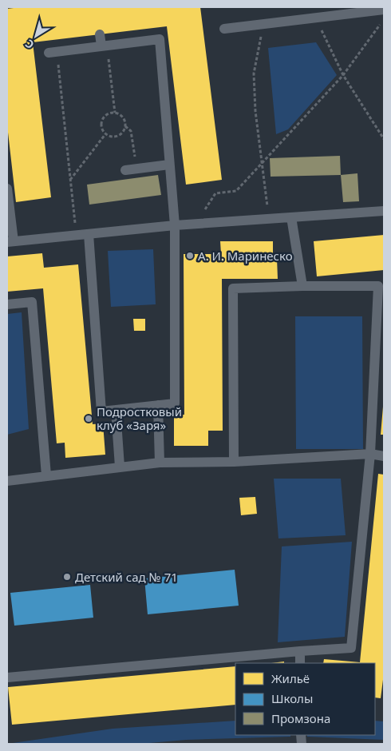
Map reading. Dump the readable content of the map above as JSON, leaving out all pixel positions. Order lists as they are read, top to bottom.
{
  "places": ["А. И. Маринеско", "Подростковый клуб «Заря»", "Детский сад № 71"],
  "legend": ["Жильё", "Школы", "Промзона"],
  "north": "bottom left"
}
